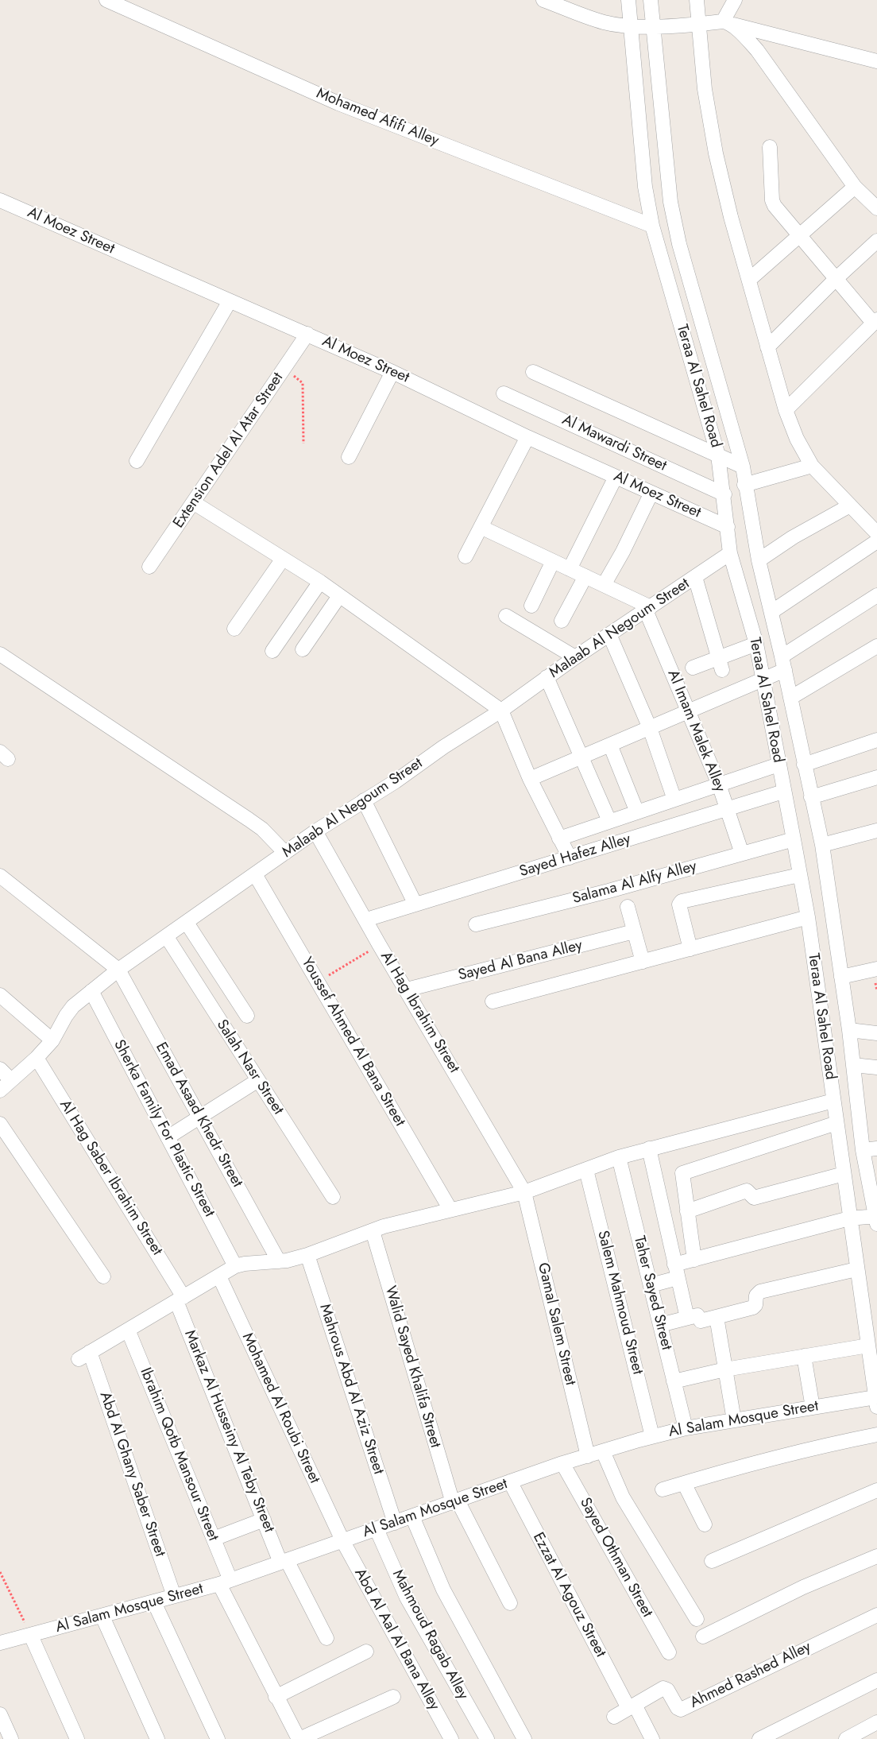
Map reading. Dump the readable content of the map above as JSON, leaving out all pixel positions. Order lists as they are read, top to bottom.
{
  "streets": {
    "street": [
      "Mohamed Afifi Alley",
      "Al Moez Street",
      "Teraa Al Sahel Road",
      "Al Mawardi Street",
      "Extension Adel Al Atar Street",
      "Malaab Al Negoum Street",
      "Al Imam Malek Alley",
      "Sayed Hafez Alley",
      "Salama Al Alfy Alley",
      "Sayed Al Bana Alley",
      "Al Hag Ibrahim Street",
      "Youssef Ahmed Al Bana Street",
      "Salah Nasr Street",
      "Emad Asaad Khedr Street",
      "Sherka Family For Plastic Street",
      "Al Hag Saber Ibrahim Street",
      "Taher Sayed Street",
      "Salem Mahmoud Street",
      "Gamal Salem Street",
      "Walid Sayed Khalifa Street",
      "Mahrous Abd Al Aziz Street",
      "Mohamed Al Roubi Street",
      "Al Salam Mosque Street",
      "Markaz Al Husseiny Al Teby Street",
      "Ibrahim Qotb Mansour Street",
      "Abd Al Ghany Saber Street",
      "Sayed Othman Street",
      "Ezzat Al Agouz Street",
      "Mahmoud Ragab Alley",
      "Abd Al Aal Al Bana Alley",
      "Ahmed Rashed Alley"
    ]
  },
  "crossings": [
    ["Mohamed Afifi Alley", "Teraa Al Sahel Road"],
    ["Al Moez Street", "Teraa Al Sahel Road"],
    ["Al Moez Street", "Extension Adel Al Atar Street"],
    ["Teraa Al Sahel Road", "Al Mawardi Street"],
    ["Teraa Al Sahel Road", "Malaab Al Negoum Street"],
    ["Teraa Al Sahel Road", "Sayed Hafez Alley"],
    ["Teraa Al Sahel Road", "Salama Al Alfy Alley"],
    ["Teraa Al Sahel Road", "Al Salam Mosque Street"],
    ["Malaab Al Negoum Street", "Al Imam Malek Alley"],
    ["Malaab Al Negoum Street", "Al Hag Ibrahim Street"],
    ["Malaab Al Negoum Street", "Youssef Ahmed Al Bana Street"],
    ["Malaab Al Negoum Street", "Salah Nasr Street"],
    ["Malaab Al Negoum Street", "Emad Asaad Khedr Street"],
    ["Malaab Al Negoum Street", "Sherka Family For Plastic Street"],
    ["Malaab Al Negoum Street", "Al Hag Saber Ibrahim Street"],
    ["Al Imam Malek Alley", "Sayed Hafez Alley"],
    ["Al Imam Malek Alley", "Salama Al Alfy Alley"],
    ["Sayed Hafez Alley", "Al Hag Ibrahim Street"],
    ["Sayed Al Bana Alley", "Al Hag Ibrahim Street"],
    ["Al Hag Ibrahim Street", "Gamal Salem Street"],
    ["Al Hag Saber Ibrahim Street", "Markaz Al Husseiny Al Teby Street"],
    ["Taher Sayed Street", "Al Salam Mosque Street"],
    ["Salem Mahmoud Street", "Al Salam Mosque Street"],
    ["Gamal Salem Street", "Al Salam Mosque Street"],
    ["Walid Sayed Khalifa Street", "Al Salam Mosque Street"],
    ["Mahrous Abd Al Aziz Street", "Al Salam Mosque Street"],
    ["Mohamed Al Roubi Street", "Al Salam Mosque Street"],
    ["Mohamed Al Roubi Street", "Abd Al Aal Al Bana Alley"],
    ["Al Salam Mosque Street", "Markaz Al Husseiny Al Teby Street"],
    ["Al Salam Mosque Street", "Ibrahim Qotb Mansour Street"],
    ["Al Salam Mosque Street", "Abd Al Ghany Saber Street"],
    ["Al Salam Mosque Street", "Sayed Othman Street"],
    ["Al Salam Mosque Street", "Ezzat Al Agouz Street"],
    ["Al Salam Mosque Street", "Mahmoud Ragab Alley"],
    ["Al Salam Mosque Street", "Abd Al Aal Al Bana Alley"],
    ["Ibrahim Qotb Mansour Street", "Abd Al Ghany Saber Street"],
    ["Ezzat Al Agouz Street", "Ahmed Rashed Alley"]
  ]
}
